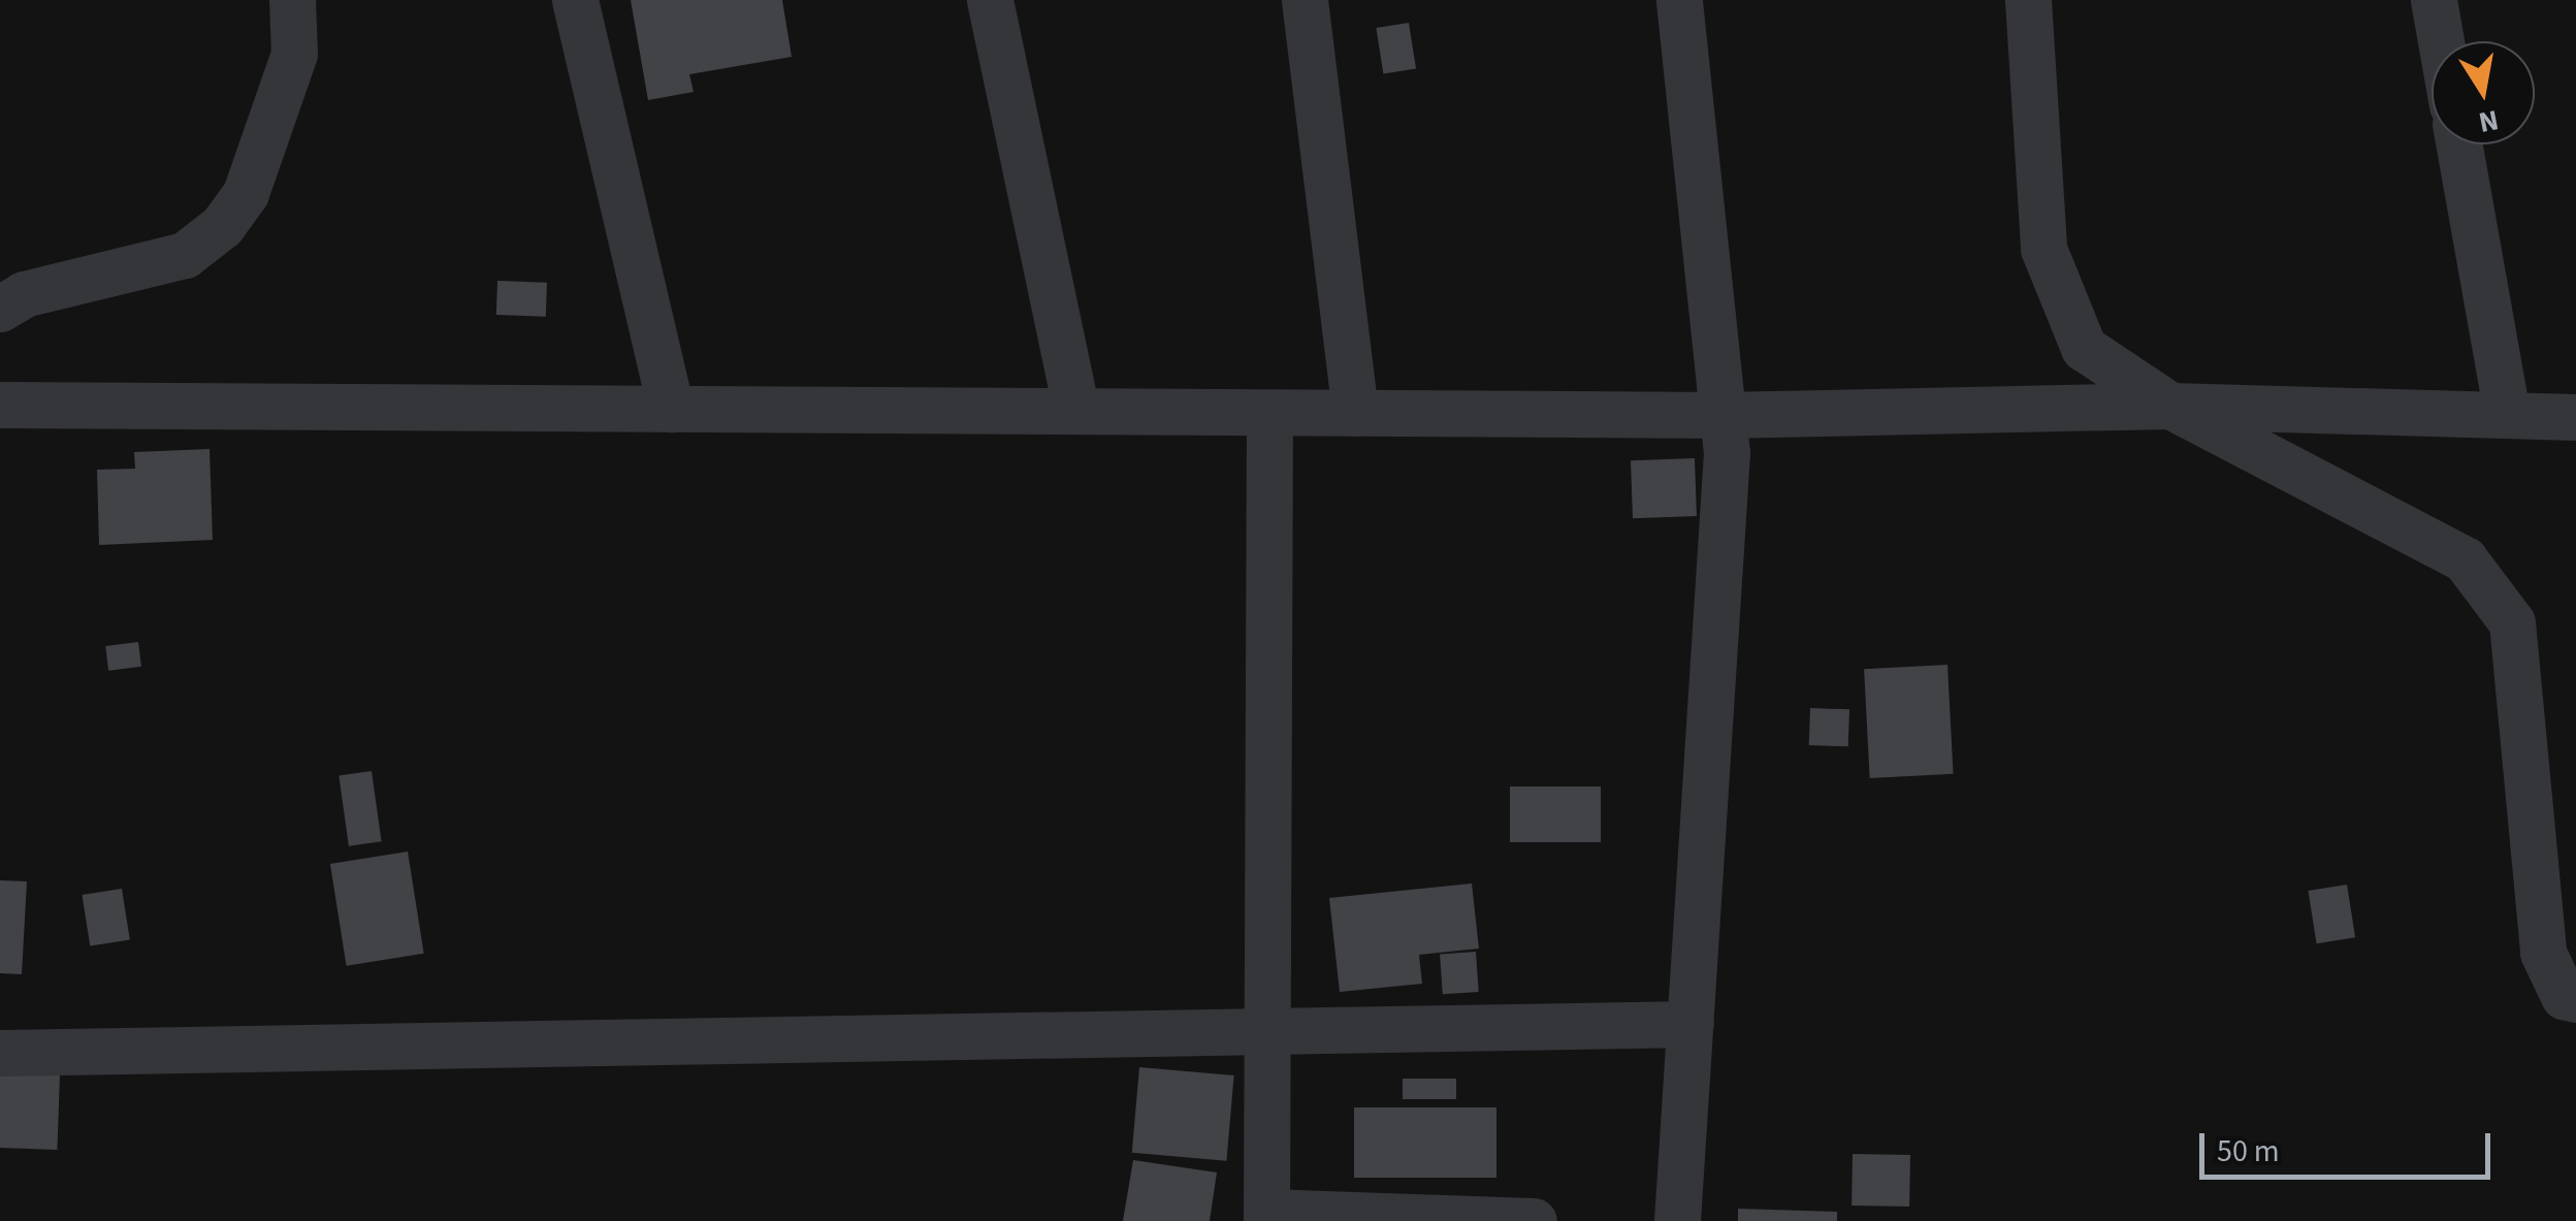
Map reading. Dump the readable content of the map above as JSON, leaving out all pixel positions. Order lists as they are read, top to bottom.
{
  "scale_bar": "50 m",
  "north": "bottom"
}
